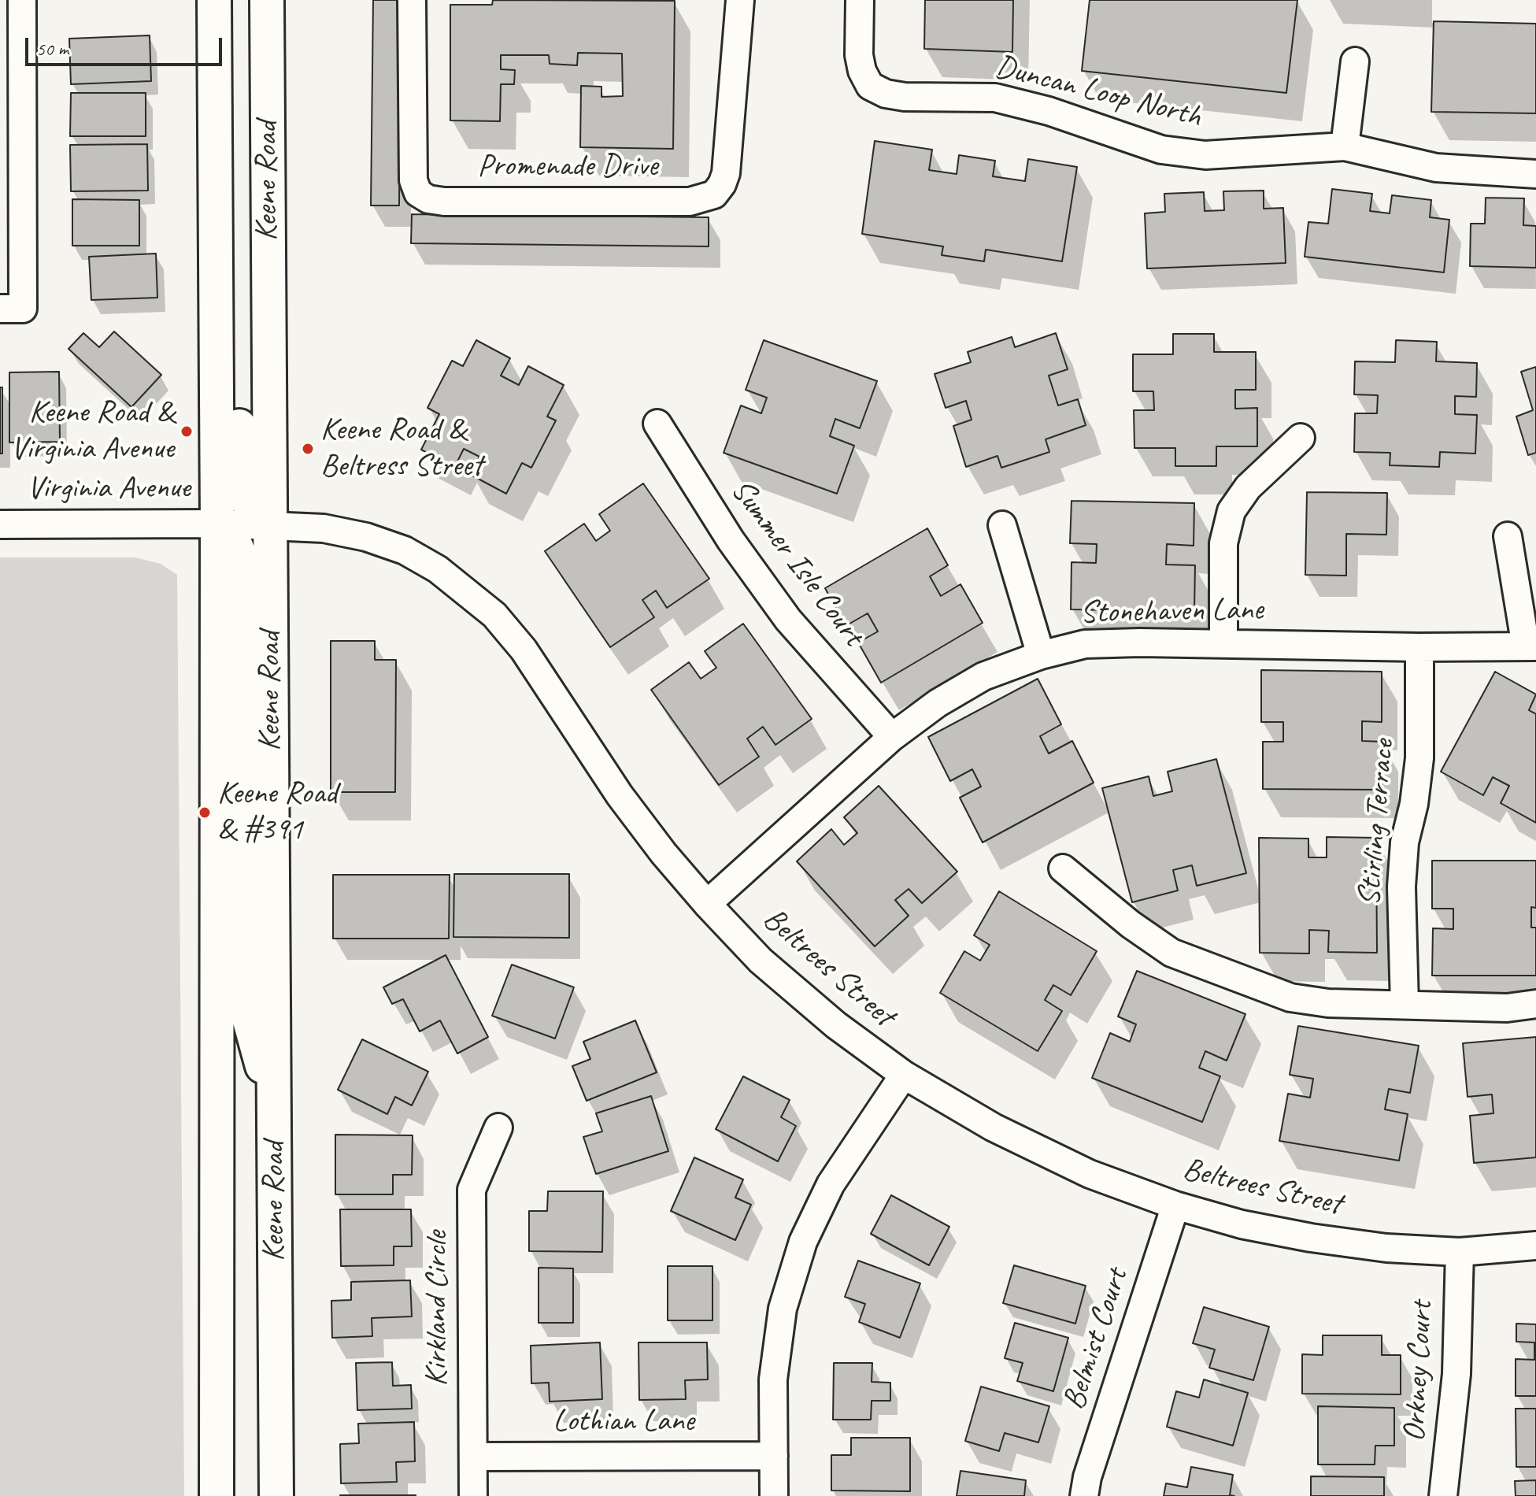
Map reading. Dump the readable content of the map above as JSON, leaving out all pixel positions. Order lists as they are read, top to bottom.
{
  "streets": {
    "main road": ["Keene Road"],
    "street": [
      "Duncan Loop North",
      "Promenade Drive",
      "Virginia Avenue",
      "Summer Isle Court",
      "Stonehaven Lane",
      "Stirling Terrace",
      "Beltrees Street",
      "Kirkland Circle",
      "Belmist Court",
      "Orkney Court",
      "Lothian Lane"
    ]
  },
  "crossings": [
    ["Keene Road", "Virginia Avenue"],
    ["Keene Road", "Beltrees Street"],
    ["Virginia Avenue", "Beltrees Street"],
    ["Summer Isle Court", "Stonehaven Lane"],
    ["Stonehaven Lane", "Stirling Terrace"],
    ["Stonehaven Lane", "Beltrees Street"],
    ["Beltrees Street", "Belmist Court"],
    ["Beltrees Street", "Orkney Court"],
    ["Kirkland Circle", "Lothian Lane"]
  ],
  "places": ["Keene Road & Virginia Avenue", "Keene Road & Beltress Street", "Keene Road & #391"],
  "scale_bar": "50 m"
}
